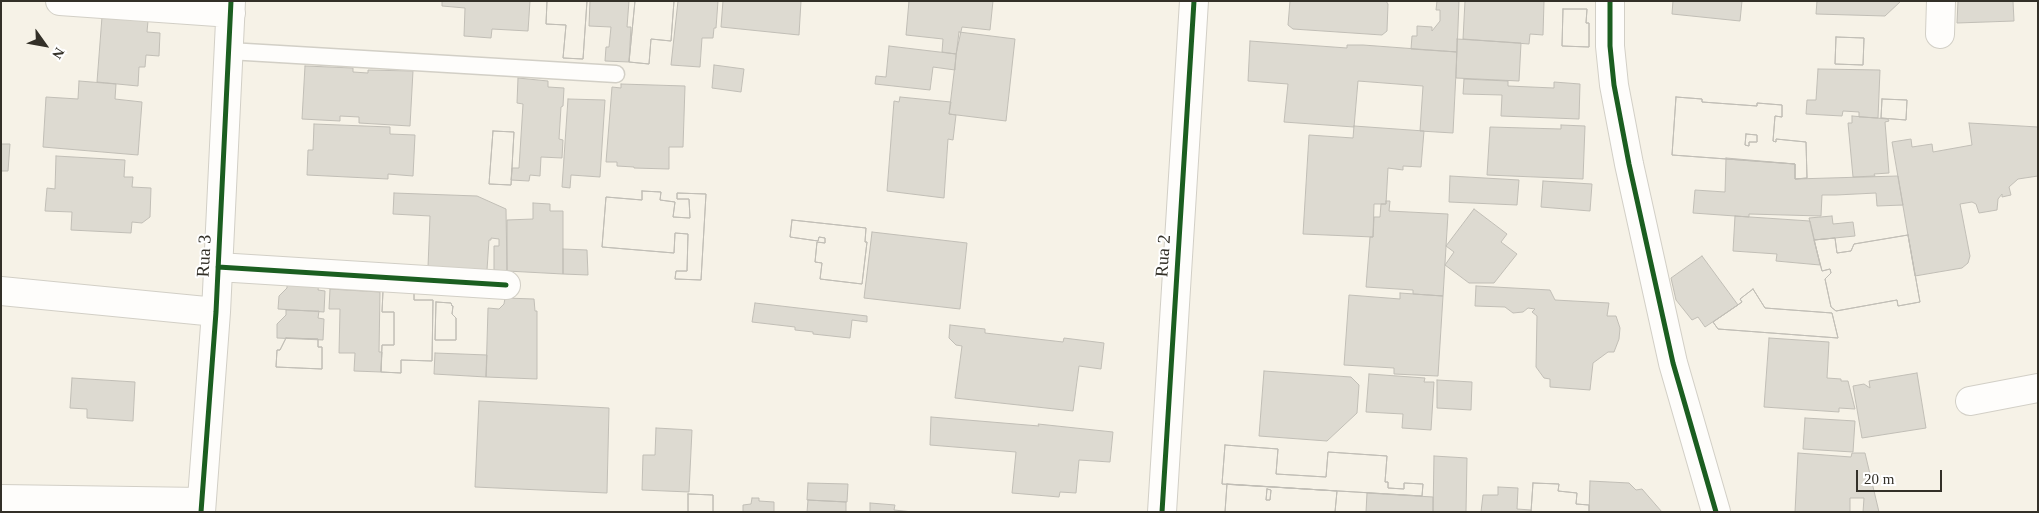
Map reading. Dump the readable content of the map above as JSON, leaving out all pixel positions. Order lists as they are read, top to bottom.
{
  "streets": {
    "street": ["Rua 3", "Rua 2"]
  },
  "scale_bar": "20 m",
  "north": "bottom right"
}
